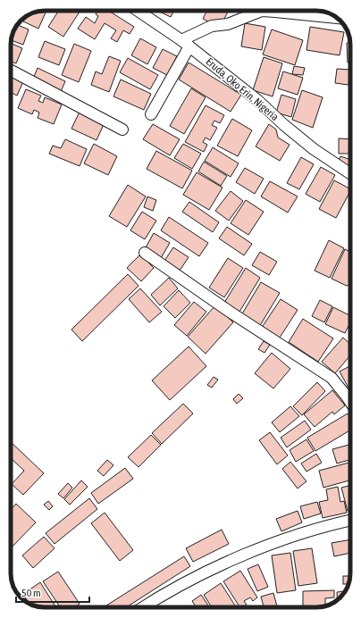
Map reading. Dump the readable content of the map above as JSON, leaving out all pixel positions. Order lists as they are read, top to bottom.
{
  "streets": {
    "street": ["Eruda, Oko Erin, Nigeria"]
  },
  "scale_bar": "50 m"
}
